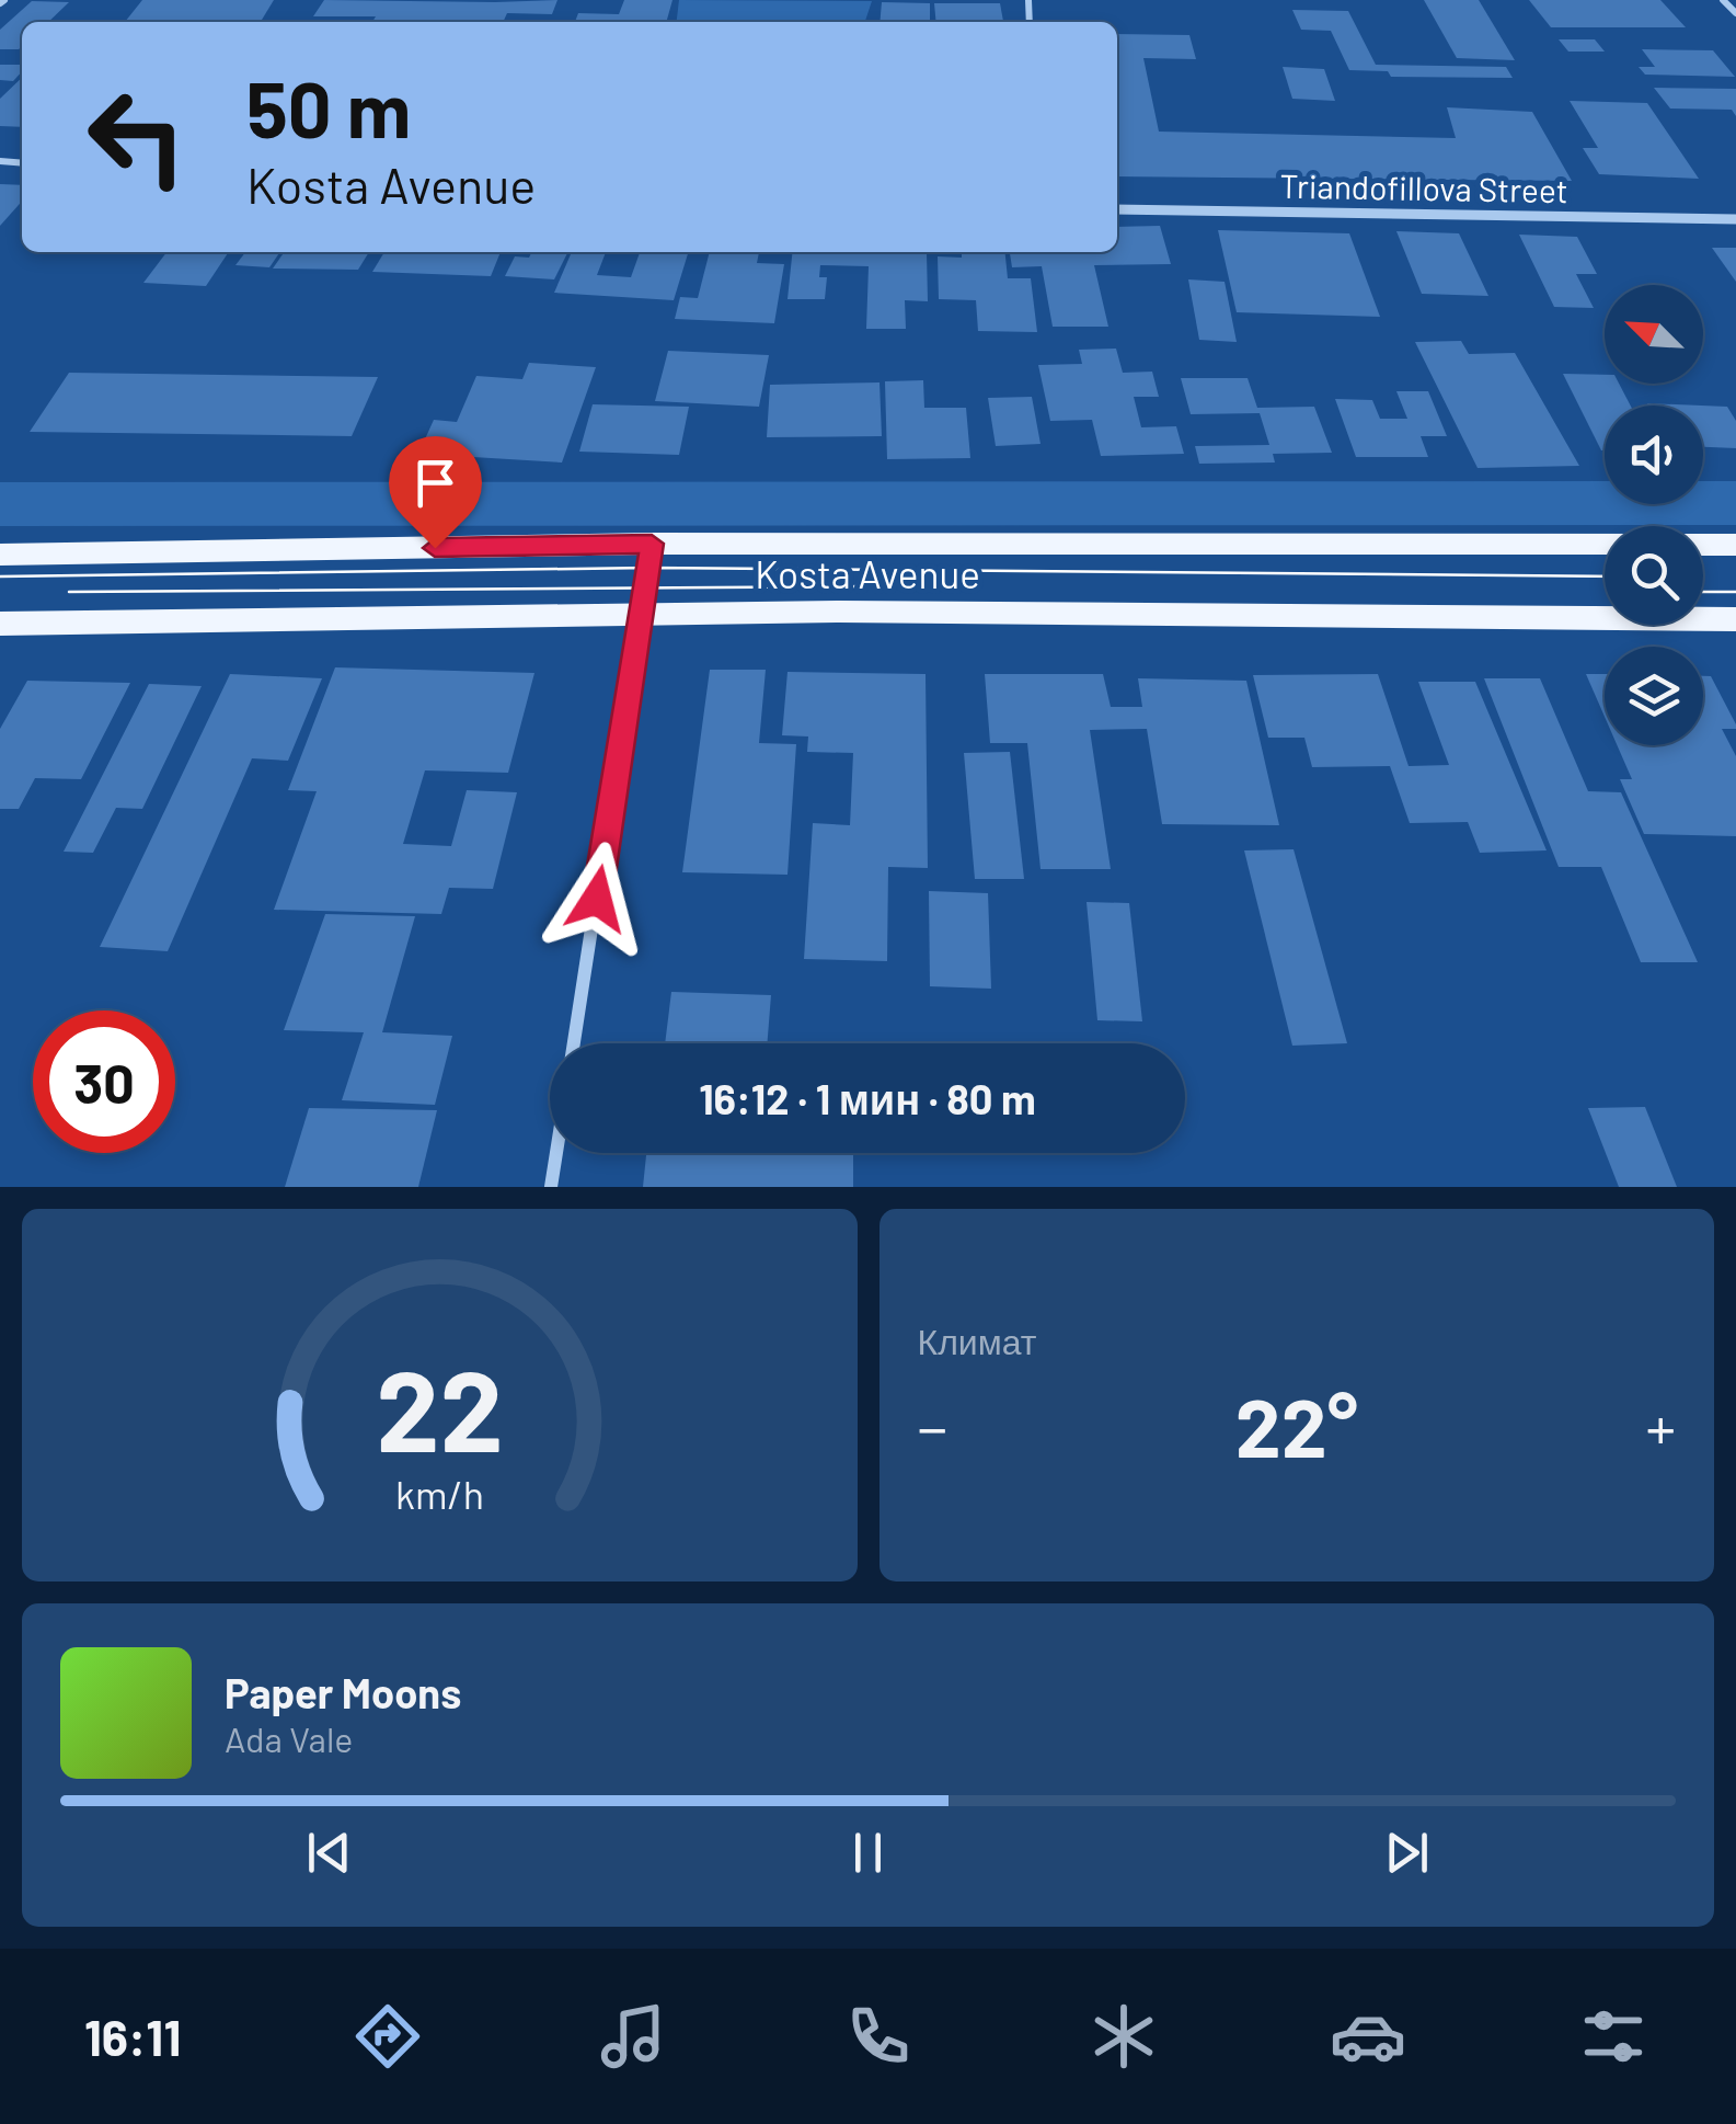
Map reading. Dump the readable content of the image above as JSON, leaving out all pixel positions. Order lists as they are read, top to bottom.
{
  "streets": {
    "main road": ["Kosta Avenue"],
    "street": ["Triandofillova Street"]
  },
  "north": "top left",
  "page": {
    "turn": ["50 m", "Kosta Avenue"],
    "limit": "30",
    "trip": "16:12 · 1 мин · 80 m",
    "tile": "Климат",
    "heat": ["−", "22°", "+"],
    "song": ["Paper Moons", "Ada Vale"],
    "tabs": "16:11",
    "gauge": ["22", "km/h"]
  }
}
